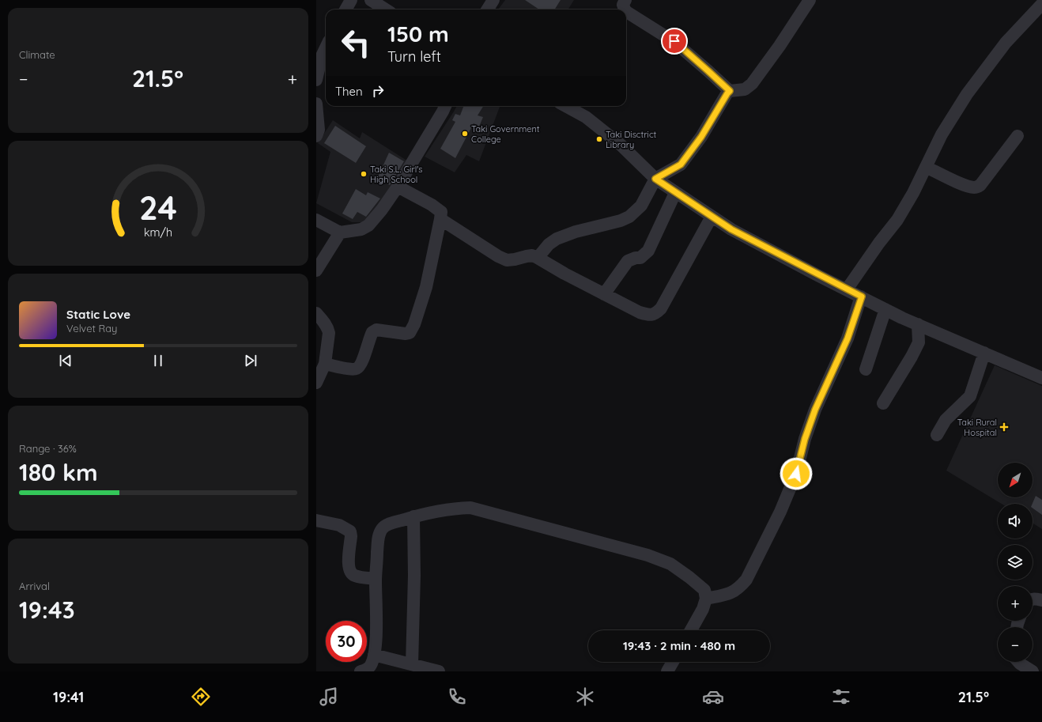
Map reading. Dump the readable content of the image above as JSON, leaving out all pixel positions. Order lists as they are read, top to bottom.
{
  "places": {
    "other": ["Taki Government College", "Taki Disctrict Library", "Taki S.L. Girl's High School"],
    "health": ["Taki Rural Hospital"]
  },
  "north": "bottom left",
  "page": {
    "tile": [
      "Climate",
      ["Range · 36%", "180 km"],
      ["Arrival", "19:43"]
    ],
    "turn": ["150 m", "Turn left"],
    "heat": ["−", "21.5°", "+"],
    "then": "Then",
    "song": ["Static Love", "Velvet Ray"],
    "map_buttons": ["+", "−"],
    "limit": "30",
    "trip": "19:43 · 2 min · 480 m",
    "tabs": ["19:41", "21.5°"],
    "gauge": ["24", "km/h"]
  }
}
